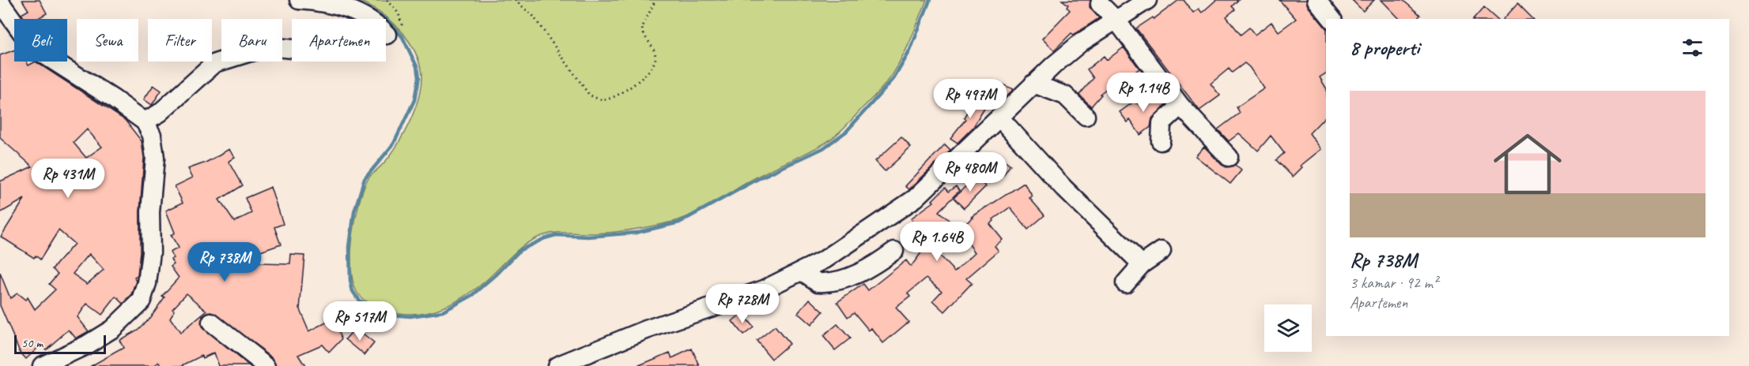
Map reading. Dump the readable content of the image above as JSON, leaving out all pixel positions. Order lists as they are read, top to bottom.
{
  "scale_bar": "50 m",
  "page": {
    "chip": [
      "Beli",
      "Sewa",
      "Filter",
      "Baru",
      "Apartemen"
    ],
    "heading": "8 properti",
    "price": [
      "Rp 1.14B",
      "Rp 497M",
      "Rp 480M",
      "Rp 431M",
      "Rp 1.64B",
      "Rp 738M",
      "Rp 728M",
      "Rp 517M"
    ],
    "list": [
      {
        "name": "Rp 738M",
        "note": "3 kamar · 92 m² · Apartemen"
      }
    ],
    "scale": "50 m"
  }
}
